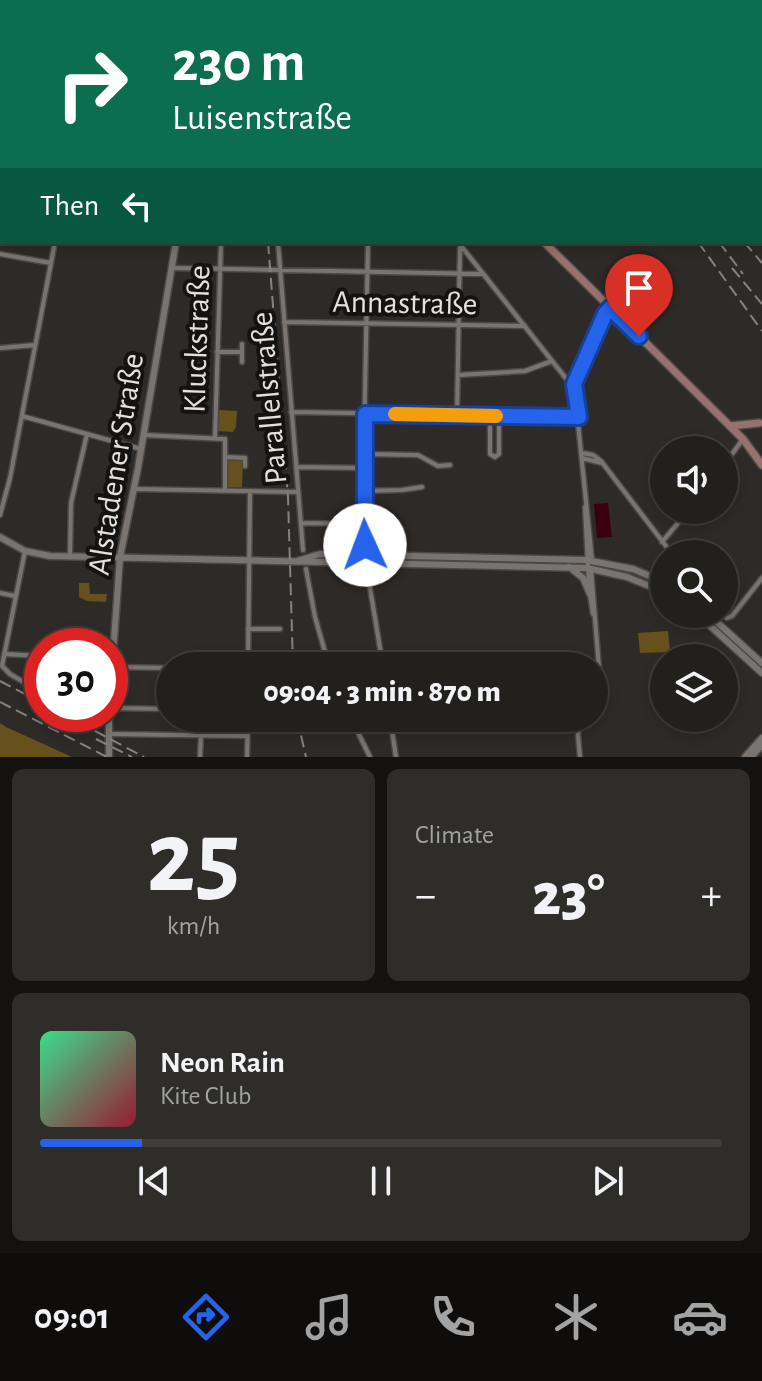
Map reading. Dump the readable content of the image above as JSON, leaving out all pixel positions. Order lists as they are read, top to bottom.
{
  "streets": {
    "street": [
      "Annastraße",
      "Kluckstraße",
      "Parallelstraße",
      "Alstadener Straße"
    ]
  },
  "crossings": [
    ["Annastraße", "Parallelstraße"]
  ],
  "page": {
    "turn": ["230 m", "Luisenstraße"],
    "then": "Then",
    "limit": "30",
    "trip": "09:04 · 3 min · 870 m",
    "tile": [
      ["25", "km/h"],
      "Climate"
    ],
    "heat": ["−", "23°", "+"],
    "song": ["Neon Rain", "Kite Club"],
    "tabs": "09:01"
  }
}
